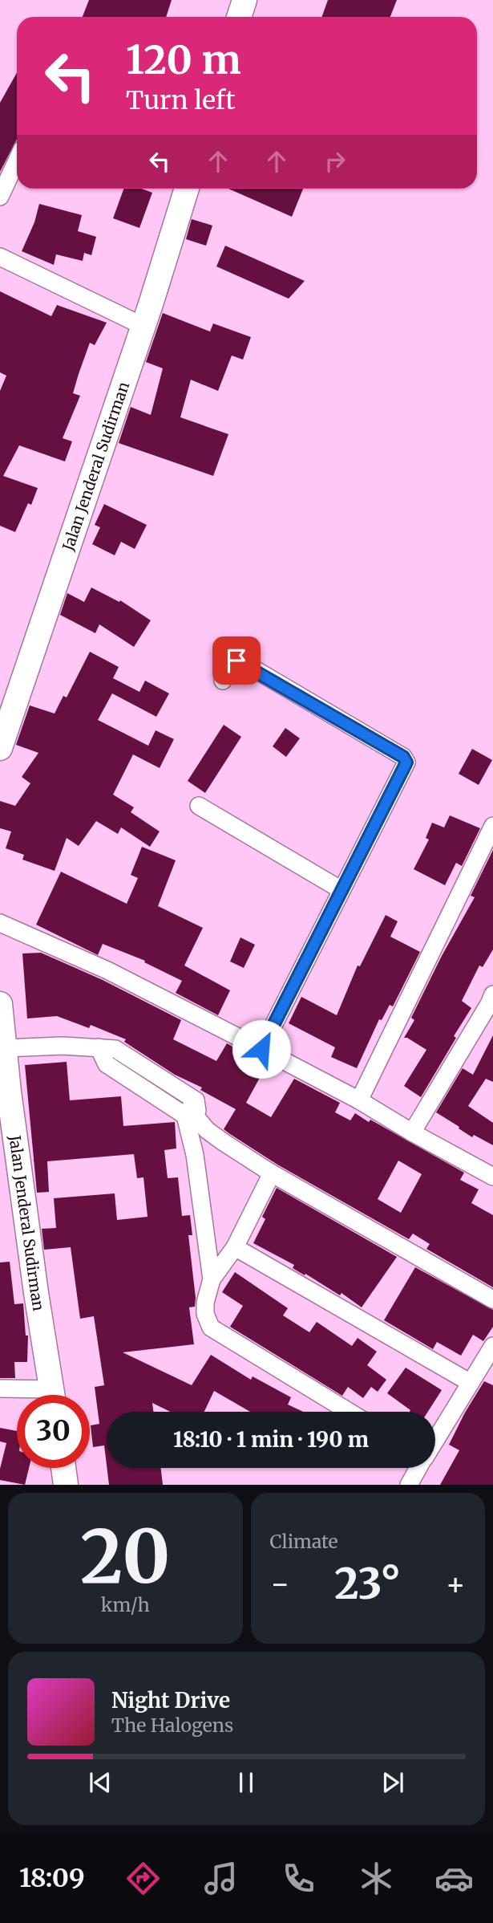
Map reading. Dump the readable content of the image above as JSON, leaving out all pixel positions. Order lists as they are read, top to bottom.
{
  "streets": {
    "main road": ["Jalan Jenderal Sudirman"]
  },
  "page": {
    "turn": ["120 m", "Turn left"],
    "limit": "30",
    "trip": "18:10 · 1 min · 190 m",
    "tile": [
      ["20", "km/h"],
      "Climate"
    ],
    "heat": ["−", "23°", "+"],
    "song": ["Night Drive", "The Halogens"],
    "tabs": "18:09"
  }
}
